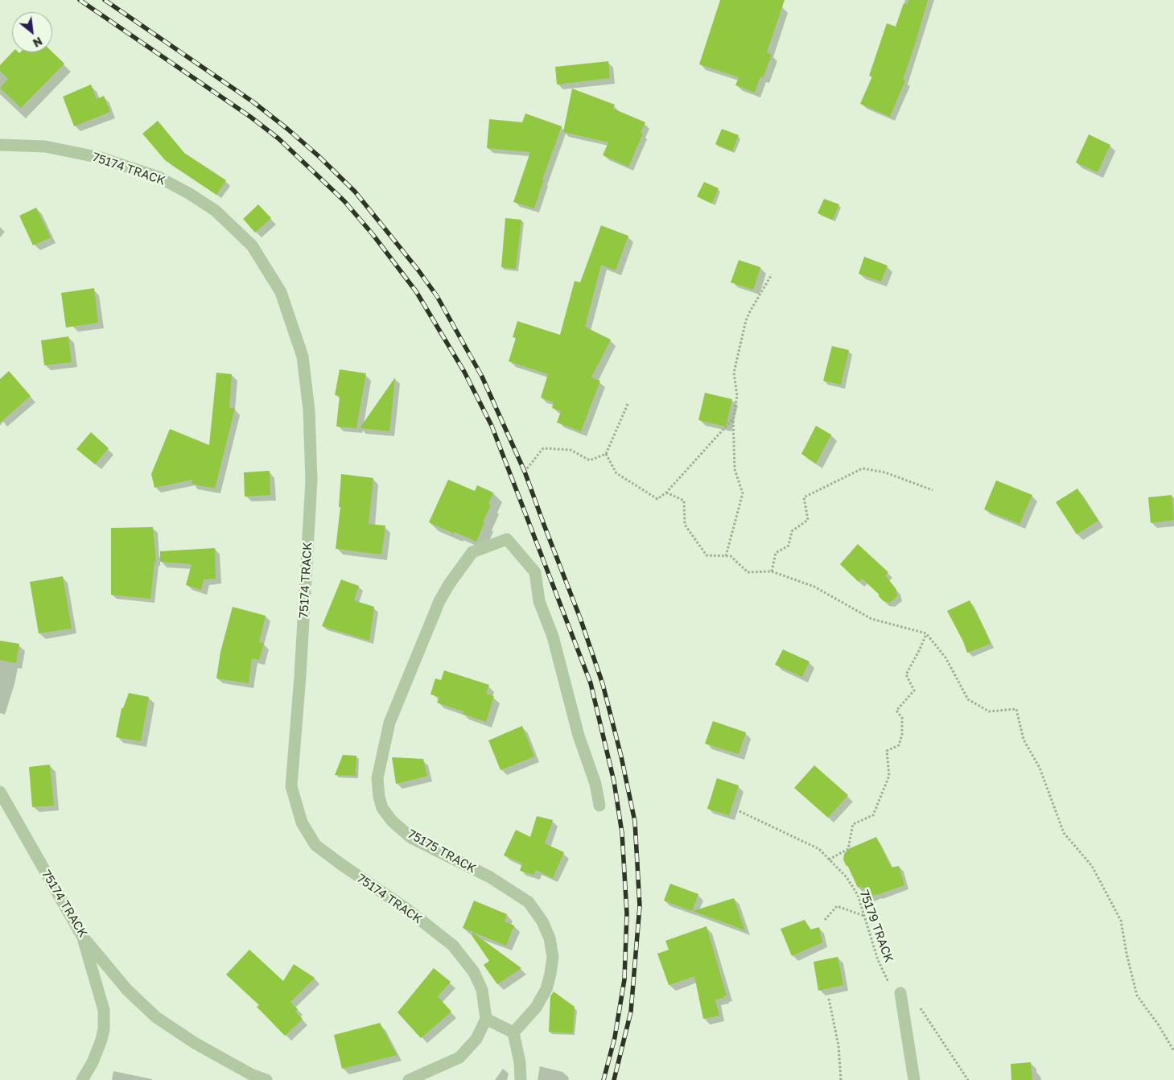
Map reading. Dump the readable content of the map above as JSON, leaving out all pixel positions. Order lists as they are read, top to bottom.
{
  "streets": {
    "street": ["75174 TRACK", "75175 TRACK"],
    "path": ["75179 TRACK"]
  },
  "north": "bottom right"
}
